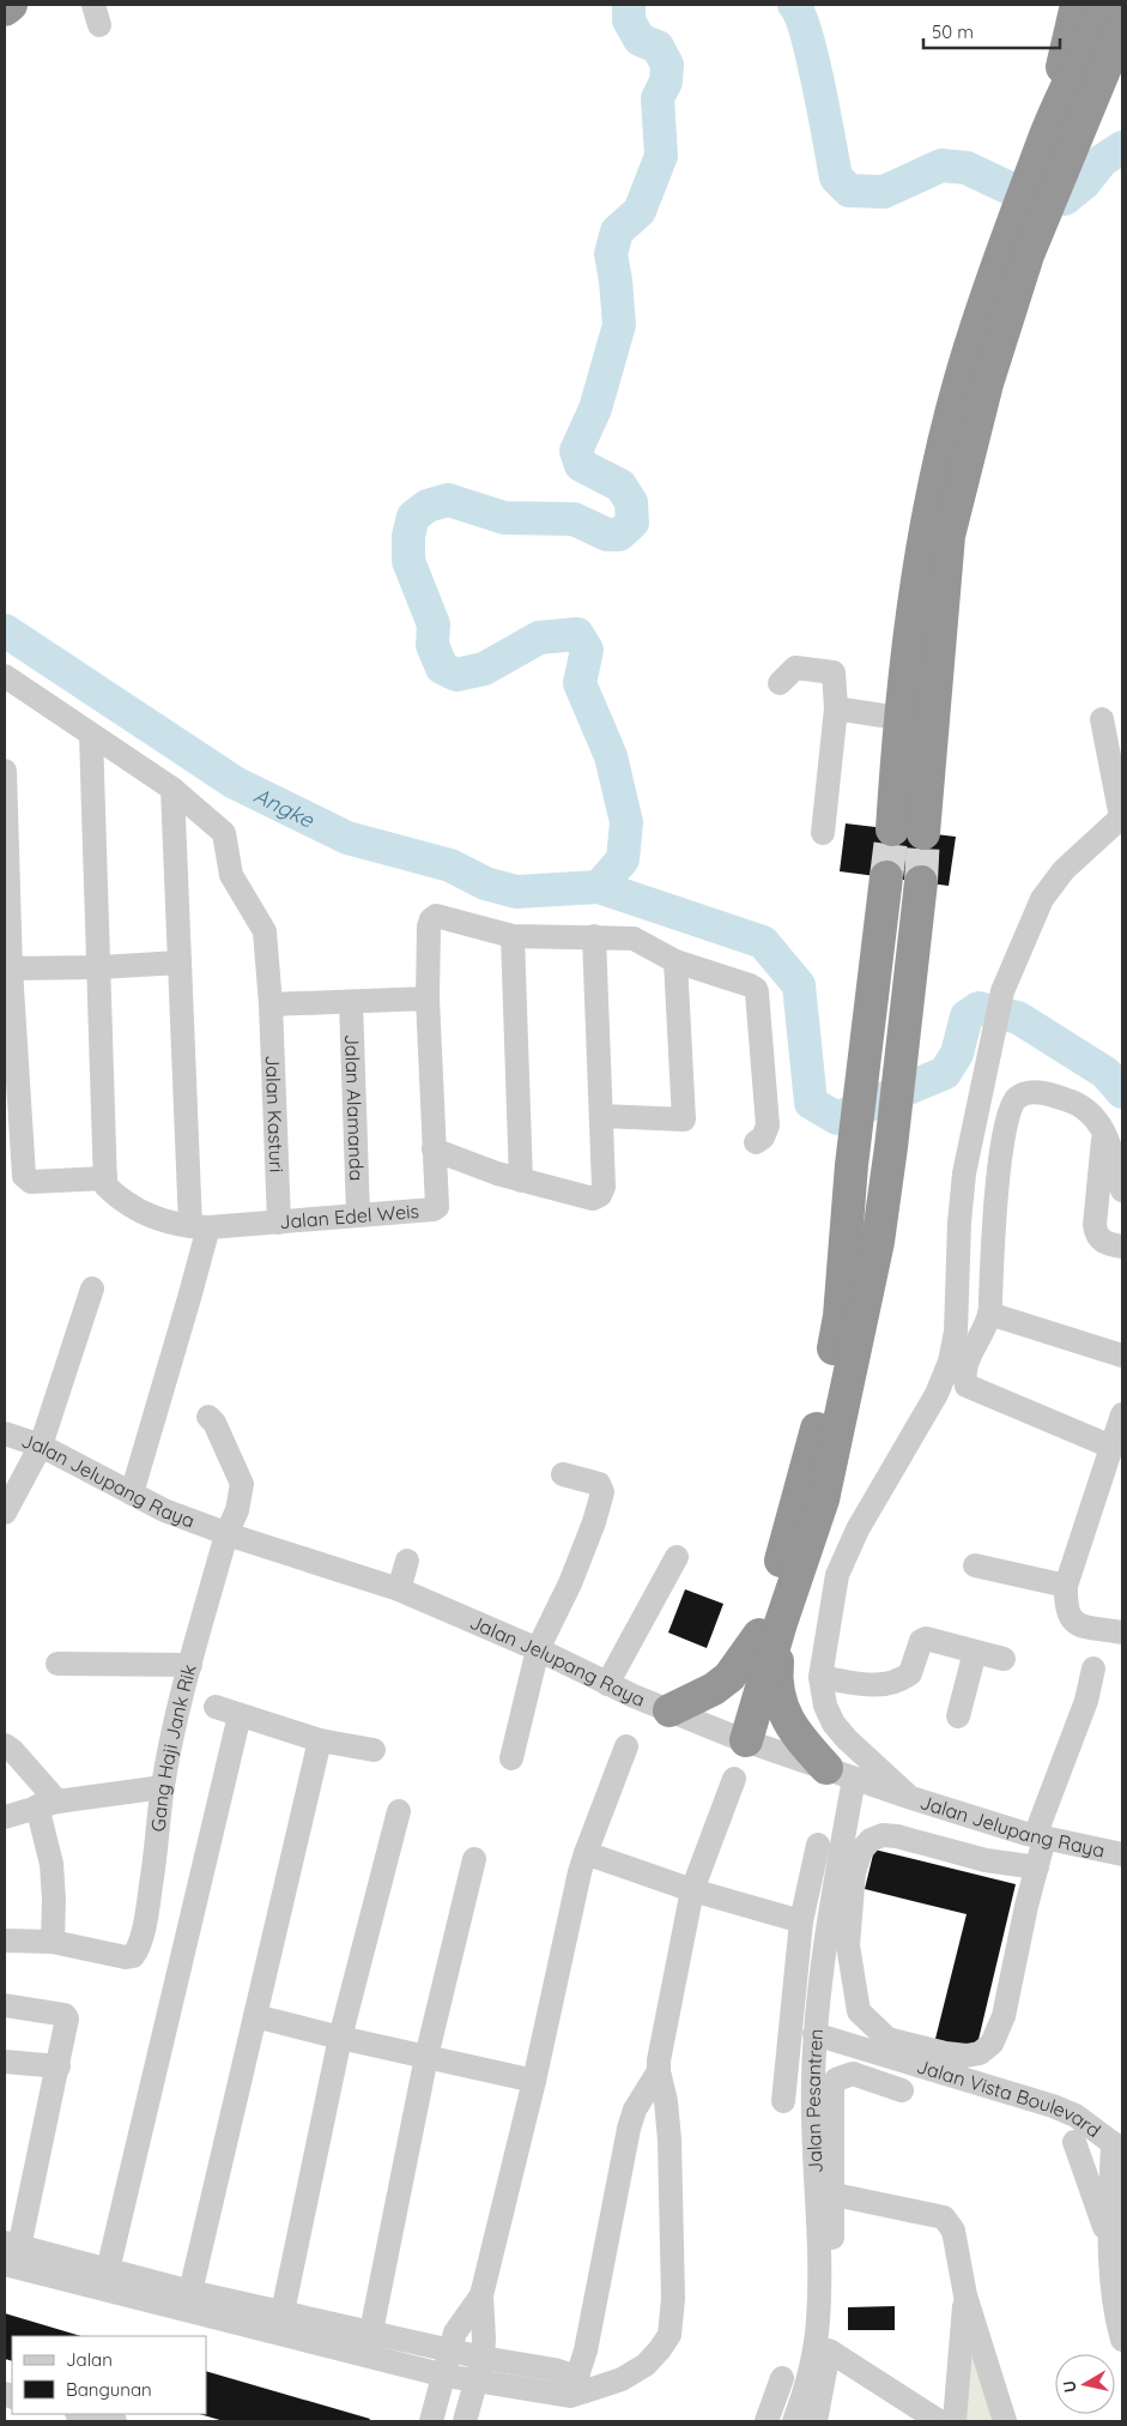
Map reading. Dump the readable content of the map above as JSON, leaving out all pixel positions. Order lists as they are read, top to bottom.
{
  "streets": {
    "street": [
      "Jalan Alamanda",
      "Jalan Kasturi",
      "Jalan Edel Weis",
      "Jalan Jelupang Raya",
      "Gang Haji Jank Rik",
      "Jalan Pesantren",
      "Jalan Vista Boulevard"
    ]
  },
  "crossings": [
    ["Jalan Alamanda", "Jalan Edel Weis"],
    ["Jalan Kasturi", "Jalan Edel Weis"],
    ["Jalan Jelupang Raya", "Gang Haji Jank Rik"],
    ["Jalan Jelupang Raya", "Jalan Pesantren"],
    ["Jalan Pesantren", "Jalan Vista Boulevard"]
  ],
  "water": ["Angke"],
  "legend": ["Jalan", "Bangunan"],
  "scale_bar": "50 m",
  "north": "left"
}
